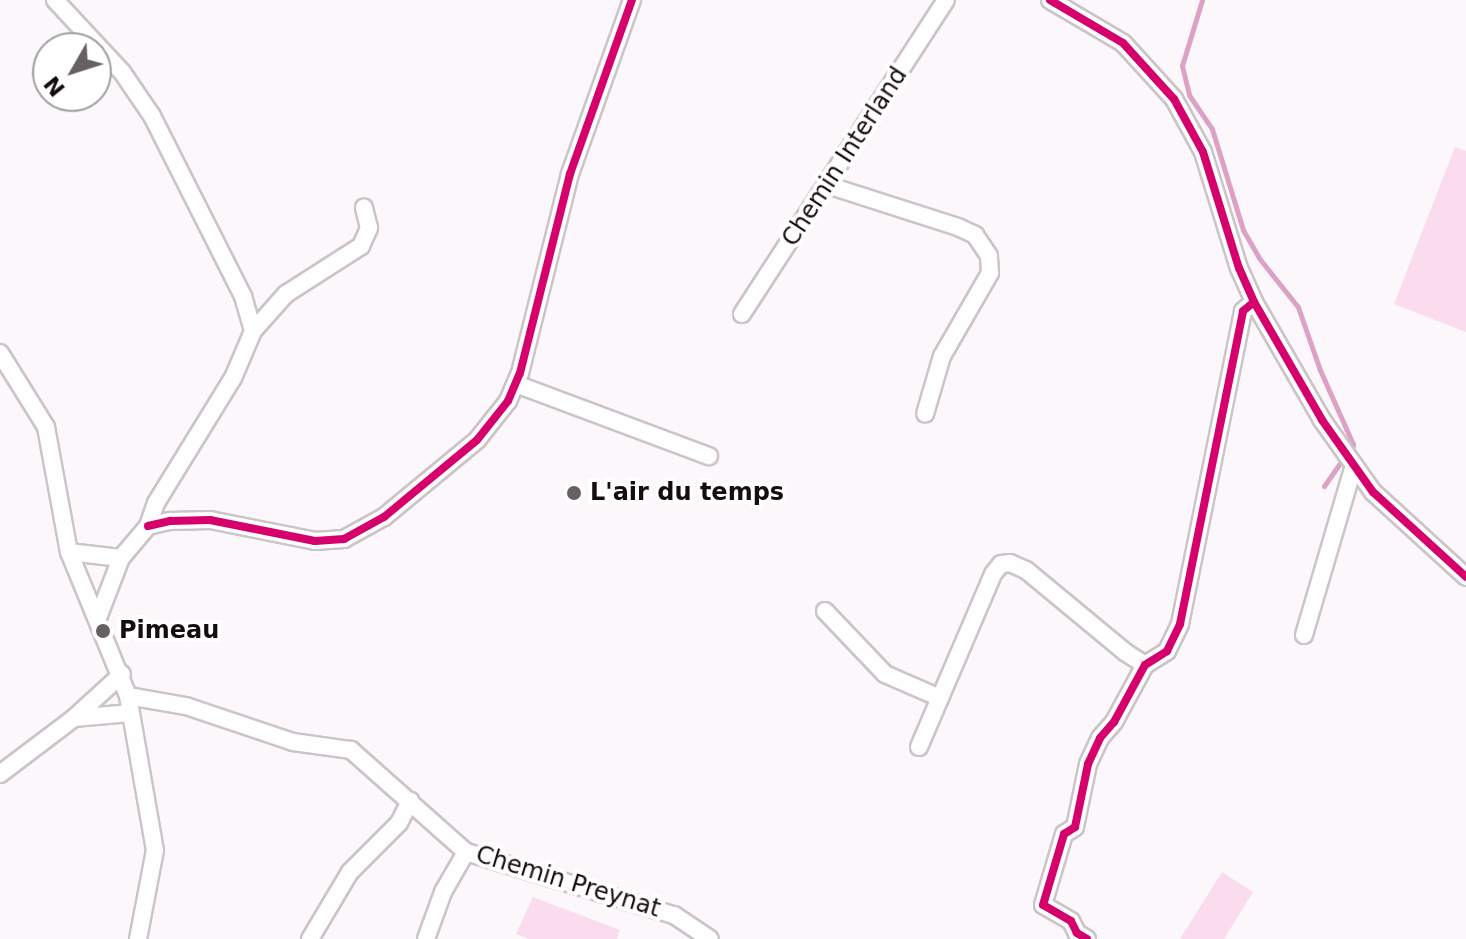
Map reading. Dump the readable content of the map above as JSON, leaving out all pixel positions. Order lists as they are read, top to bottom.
{
  "streets": {
    "street": ["Chemin Interland", "Chemin Preynat"]
  },
  "places": ["L'air du temps", "Pimeau"],
  "north": "bottom left"
}
